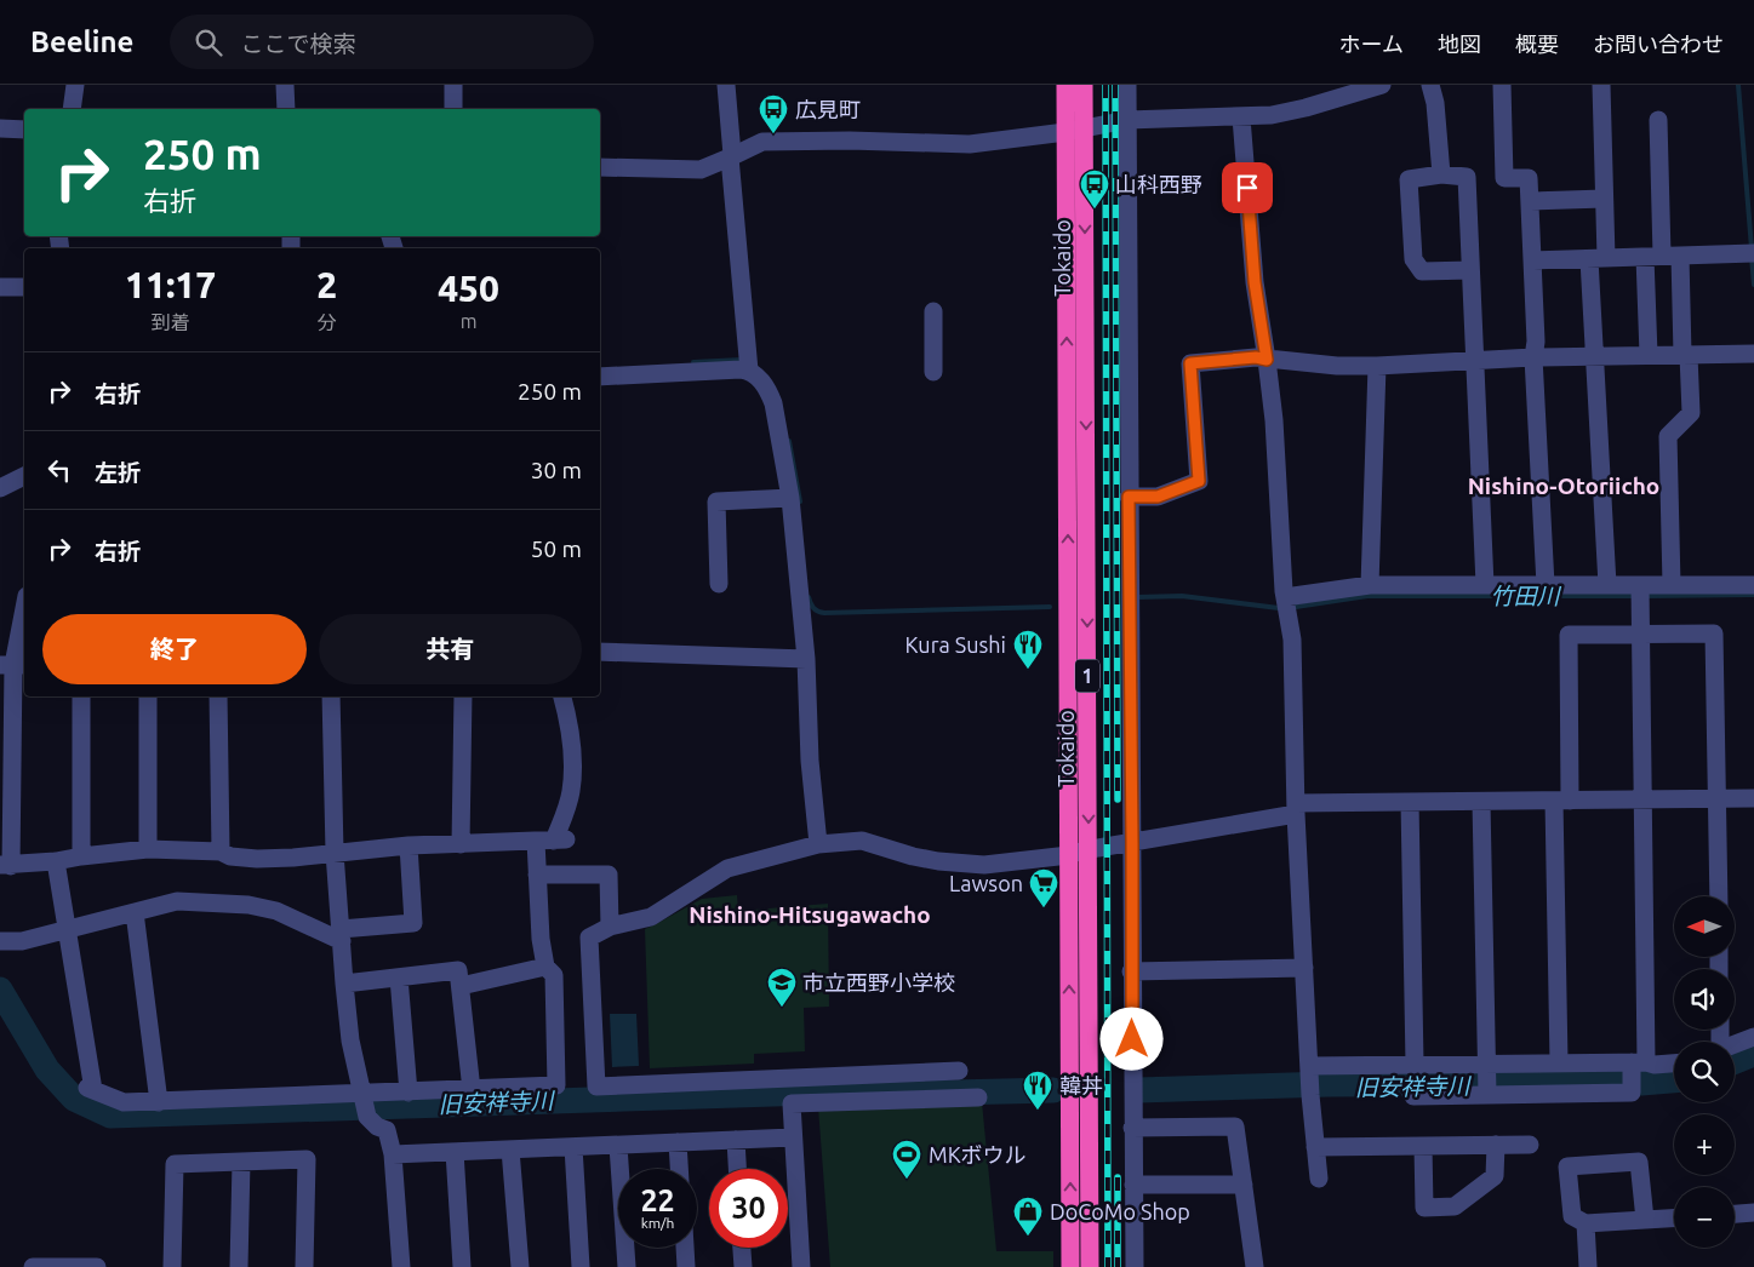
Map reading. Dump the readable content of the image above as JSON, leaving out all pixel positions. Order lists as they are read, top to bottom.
{
  "streets": {
    "highway": ["Tokaido", "1"]
  },
  "districts": ["Nishino-Otoriicho", "Nishino-Hitsugawacho"],
  "water": ["竹田川", "旧安祥寺川"],
  "places": {
    "bus stop": ["広見町", "山科西野"],
    "restaurant": ["Kura Sushi", "韓丼"],
    "supermarket": ["Lawson"],
    "school or university": ["市立西野小学校"],
    "sports": ["MKボウル"],
    "shop": ["DoCoMo Shop"]
  },
  "north": "left",
  "page": {
    "header": "Beeline",
    "search": "ここで検索",
    "nav": [
      "ホーム",
      "地図",
      "概要",
      "お問い合わせ"
    ],
    "turn": ["250 m", "右折"],
    "eta": [
      "11:17",
      "到着",
      "2",
      "分",
      "450",
      "m"
    ],
    "list": [
      {
        "name": "右折",
        "value": "250 m"
      },
      {
        "name": "左折",
        "value": "30 m"
      },
      {
        "name": "右折",
        "value": "50 m"
      }
    ],
    "buttons": ["終了", "共有"],
    "map_buttons": ["+", "−"],
    "speed": "22 km/h",
    "limit": "30"
  }
}
